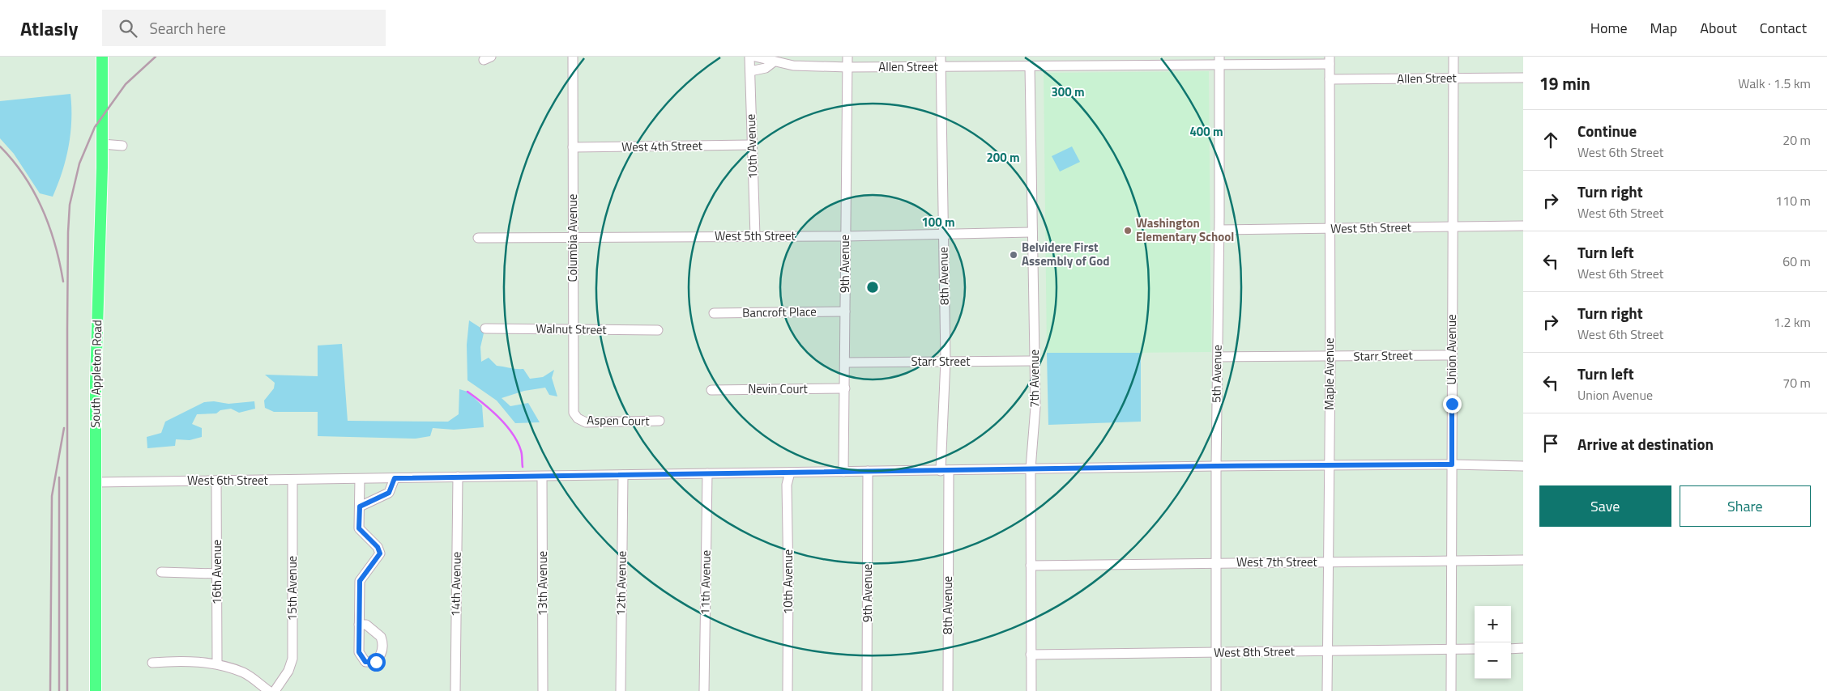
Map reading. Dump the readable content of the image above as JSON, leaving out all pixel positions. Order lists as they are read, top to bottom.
{
  "streets": {
    "main road": ["South Appleton Road"],
    "street": [
      "Allen Street",
      "West 4th Street",
      "10th Avenue",
      "West 5th Street",
      "Columbia Avenue",
      "9th Avenue",
      "8th Avenue",
      "Bancroft Place",
      "Walnut Street",
      "Union Avenue",
      "Starr Street",
      "5th Avenue",
      "Maple Avenue",
      "7th Avenue",
      "Nevin Court",
      "Aspen Court",
      "West 6th Street",
      "West 7th Street",
      "16th Avenue",
      "11th Avenue",
      "13th Avenue",
      "12th Avenue",
      "14th Avenue",
      "15th Avenue",
      "West 8th Street"
    ]
  },
  "crossings": [
    ["Allen Street", "9th Avenue"],
    ["Allen Street", "8th Avenue"],
    ["Allen Street", "Union Avenue"],
    ["Allen Street", "5th Avenue"],
    ["Allen Street", "Maple Avenue"],
    ["Allen Street", "7th Avenue"],
    ["West 4th Street", "10th Avenue"],
    ["West 4th Street", "Columbia Avenue"],
    ["10th Avenue", "West 5th Street"],
    ["10th Avenue", "West 6th Street"],
    ["West 5th Street", "Columbia Avenue"],
    ["West 5th Street", "9th Avenue"],
    ["West 5th Street", "8th Avenue"],
    ["West 5th Street", "Union Avenue"],
    ["West 5th Street", "5th Avenue"],
    ["West 5th Street", "Maple Avenue"],
    ["West 5th Street", "7th Avenue"],
    ["Columbia Avenue", "Walnut Street"],
    ["Columbia Avenue", "Aspen Court"],
    ["9th Avenue", "Bancroft Place"],
    ["9th Avenue", "Starr Street"],
    ["9th Avenue", "Nevin Court"],
    ["9th Avenue", "West 6th Street"],
    ["8th Avenue", "Starr Street"],
    ["8th Avenue", "West 6th Street"],
    ["Union Avenue", "Starr Street"],
    ["Union Avenue", "West 6th Street"],
    ["Union Avenue", "West 7th Street"],
    ["Union Avenue", "West 8th Street"],
    ["Starr Street", "5th Avenue"],
    ["Starr Street", "Maple Avenue"],
    ["Starr Street", "7th Avenue"],
    ["South Appleton Road", "West 6th Street"],
    ["5th Avenue", "West 6th Street"],
    ["5th Avenue", "West 7th Street"],
    ["5th Avenue", "West 8th Street"],
    ["Maple Avenue", "West 6th Street"],
    ["Maple Avenue", "West 7th Street"],
    ["Maple Avenue", "West 8th Street"],
    ["7th Avenue", "West 6th Street"],
    ["7th Avenue", "West 7th Street"],
    ["7th Avenue", "West 8th Street"],
    ["West 6th Street", "16th Avenue"],
    ["West 6th Street", "11th Avenue"],
    ["West 6th Street", "13th Avenue"],
    ["West 6th Street", "12th Avenue"],
    ["West 6th Street", "14th Avenue"],
    ["West 6th Street", "15th Avenue"]
  ],
  "places": ["Washington Elementary School", "Belvidere First Assembly of God"],
  "page": {
    "header": "Atlasly",
    "search": "Search here",
    "nav": [
      "Home",
      "Map",
      "About",
      "Contact"
    ],
    "heading": ["19 min", "Walk · 1.5 km"],
    "list": [
      ["Continue", "West 6th Street", "20 m"],
      ["Turn right", "West 6th Street", "110 m"],
      ["Turn left", "West 6th Street", "60 m"],
      ["Turn right", "West 6th Street", "1.2 km"],
      ["Turn left", "Union Avenue", "70 m"],
      "Arrive at destination"
    ],
    "buttons": ["Save", "Share"],
    "map_buttons": ["+", "−"]
  },
  "rings": [
    "300 m",
    "400 m",
    "200 m",
    "100 m"
  ]
}
